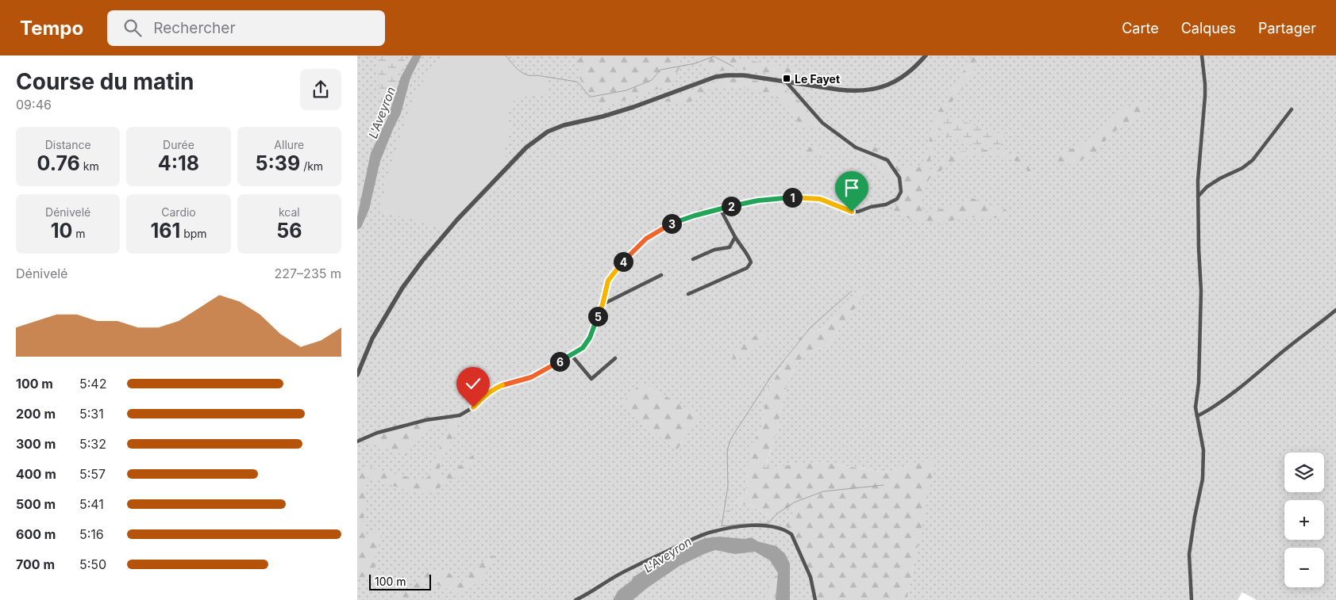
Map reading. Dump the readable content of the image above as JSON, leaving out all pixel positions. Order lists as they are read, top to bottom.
{
  "water": ["L'Aveyron"],
  "places": {
    "transit": ["Le Fayet"]
  },
  "scale_bar": "100 m",
  "page": {
    "header": "Tempo",
    "search": "Rechercher",
    "nav": ["Carte", "Calques", "Partager"],
    "heading": ["Course du matin", "09:46"],
    "stats": [
      ["Distance", "0.76 km"],
      ["Durée", "4:18"],
      ["Allure", "5:39 /km"],
      ["Dénivelé", "10 m"],
      ["Cardio", "161 bpm"],
      ["kcal", "56"]
    ],
    "pins": [
      "1",
      "2",
      "3",
      "4",
      "5",
      "6"
    ],
    "chart": ["Dénivelé", "227–235 m"],
    "list": [
      {
        "name": "100 m",
        "note": "5:42"
      },
      {
        "name": "200 m",
        "note": "5:31"
      },
      {
        "name": "300 m",
        "note": "5:32"
      },
      {
        "name": "400 m",
        "note": "5:57"
      },
      {
        "name": "500 m",
        "note": "5:41"
      },
      {
        "name": "600 m",
        "note": "5:16"
      },
      {
        "name": "700 m",
        "note": "5:50"
      }
    ],
    "map_buttons": ["+", "−"],
    "scale": "100 m"
  }
}
